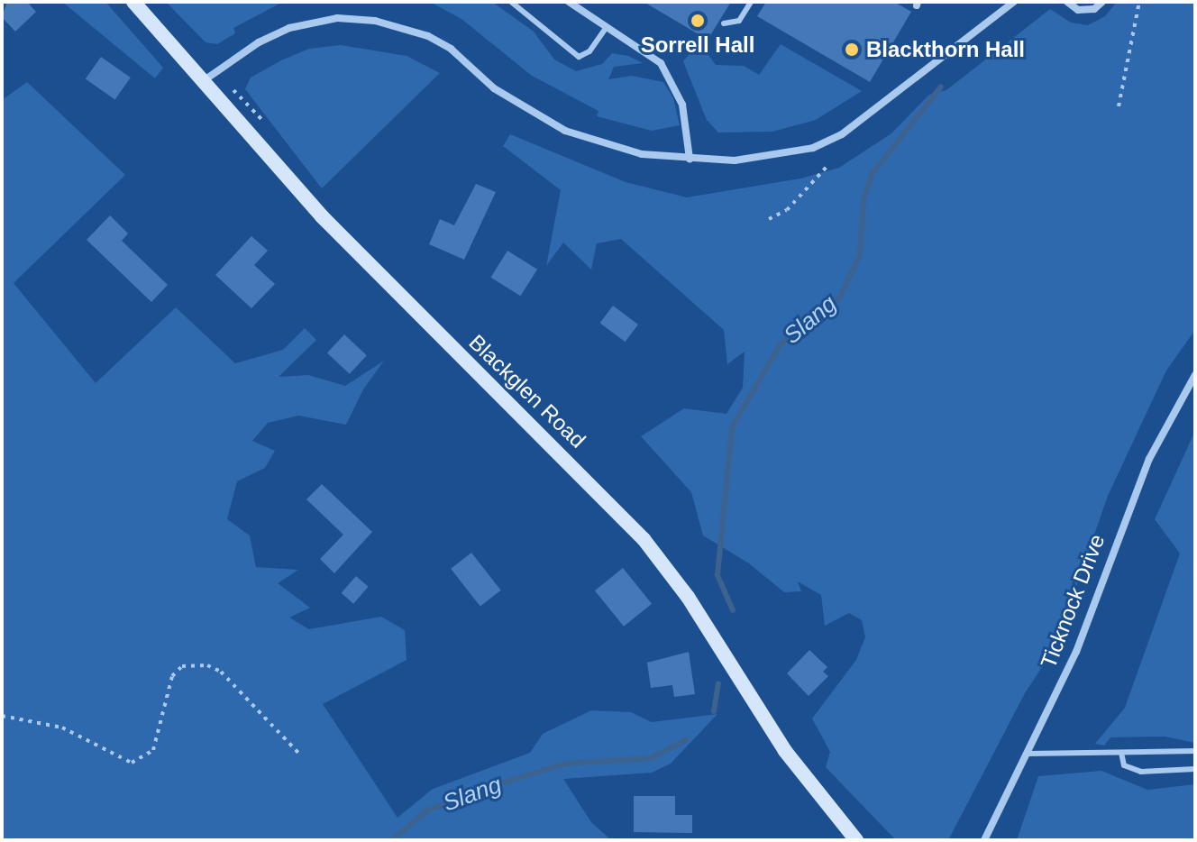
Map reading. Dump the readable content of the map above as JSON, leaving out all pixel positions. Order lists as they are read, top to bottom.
{
  "streets": {
    "street": ["Blackglen Road", "Ticknock Drive"]
  },
  "water": ["Slang"],
  "places": ["Sorrell Hall", "Blackthorn Hall"]
}
